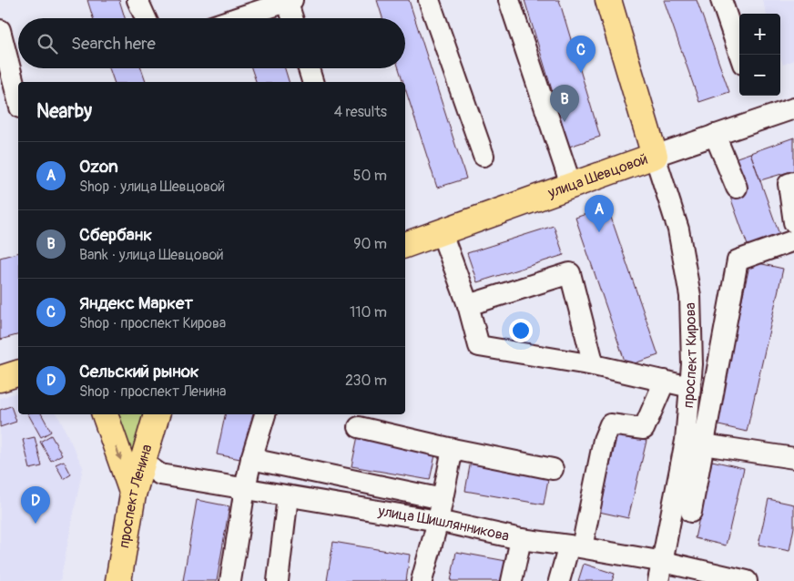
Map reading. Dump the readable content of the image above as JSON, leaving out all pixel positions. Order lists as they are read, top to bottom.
{
  "streets": {
    "main road": ["улица Шевцовой", "проспект Кирова", "проспект Ленина"],
    "street": ["улица Шишлянникова"]
  },
  "crossings": [
    ["улица Шевцовой", "проспект Кирова"],
    ["проспект Кирова", "улица Шишлянникова"],
    ["проспект Ленина", "улица Шишлянникова"]
  ],
  "page": {
    "map_buttons": ["+", "−"],
    "search": "Search here",
    "pins": [
      "C",
      "B",
      "A",
      "D"
    ],
    "heading": ["Nearby", "4 results"],
    "list": [
      {
        "mark": "A",
        "name": "Ozon",
        "note": "Shop · улица Шевцовой",
        "value": "50 m"
      },
      {
        "mark": "B",
        "name": "Сбербанк",
        "note": "Bank · улица Шевцовой",
        "value": "90 m"
      },
      {
        "mark": "C",
        "name": "Яндекс Маркет",
        "note": "Shop · проспект Кирова",
        "value": "110 m"
      },
      {
        "mark": "D",
        "name": "Сельский рынок",
        "note": "Shop · проспект Ленина",
        "value": "230 m"
      }
    ]
  }
}
